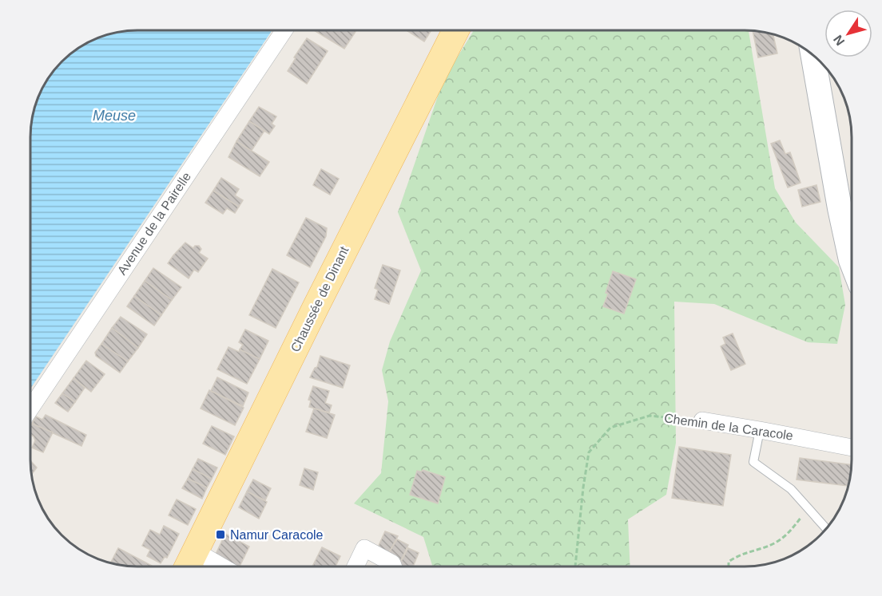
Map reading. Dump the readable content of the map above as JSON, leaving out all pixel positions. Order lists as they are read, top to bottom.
{
  "streets": {
    "main road": ["Chaussée de Dinant"],
    "street": ["Avenue de la Pairelle", "Chemin de la Caracole"]
  },
  "water": ["Meuse"],
  "places": {
    "transit": ["Namur Caracole"]
  },
  "north": "bottom left"
}
